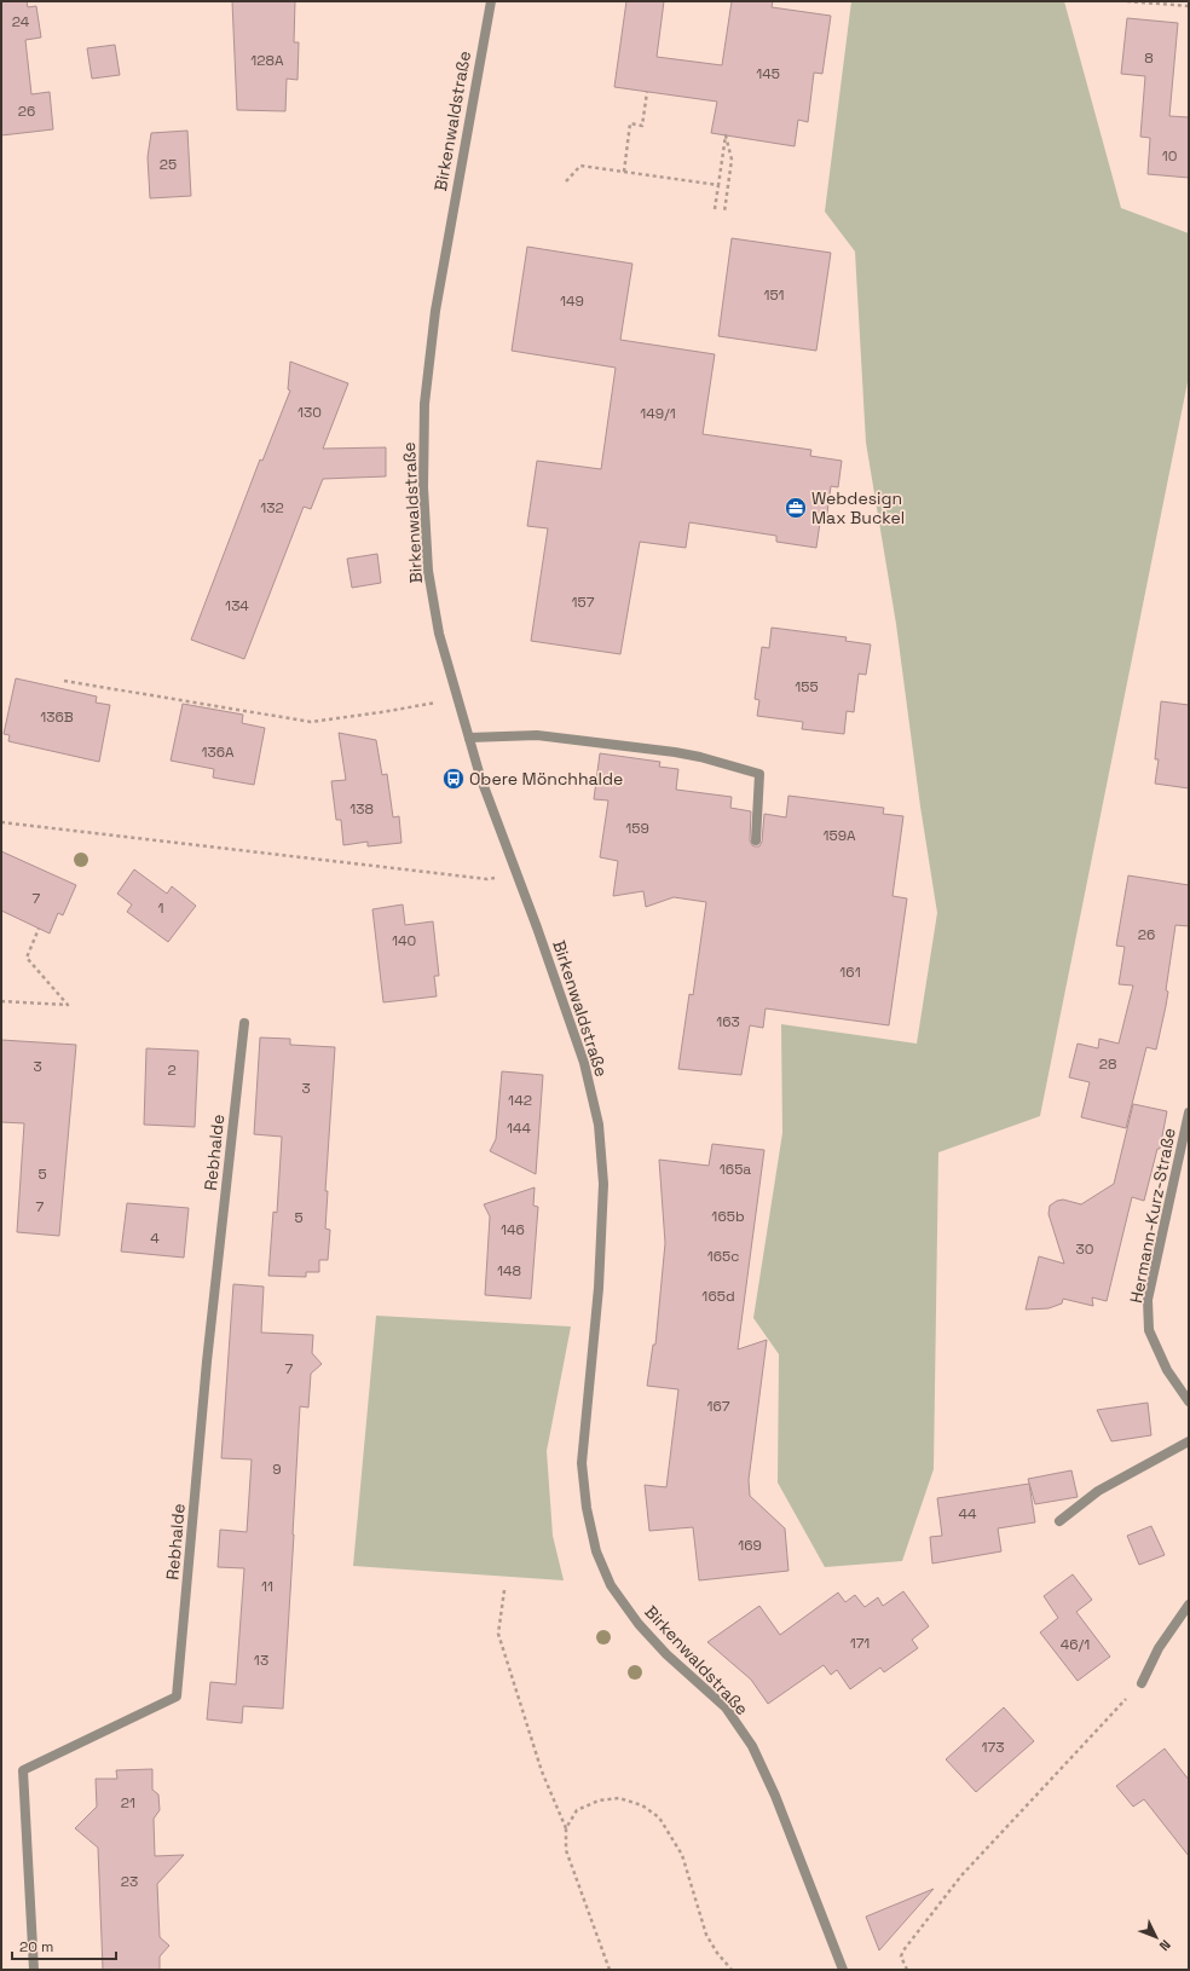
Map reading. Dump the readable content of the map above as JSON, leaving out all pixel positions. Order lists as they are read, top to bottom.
{
  "streets": {
    "street": ["Birkenwaldstraße", "Rebhalde", "Hermann-Kurz-Straße"]
  },
  "places": {
    "office": ["Webdesign Max Buckel"],
    "bus stop": ["Obere Mönchhalde"]
  },
  "house_numbers": [
    "24",
    "8",
    "128A",
    "145",
    "26",
    "10",
    "25",
    "151",
    "149",
    "130",
    "149/1",
    "132",
    "157",
    "134",
    "155",
    "136B",
    "136A",
    "138",
    "159",
    "159A",
    "7",
    "1",
    "26",
    "140",
    "161",
    "163",
    "28",
    "3",
    "2",
    "3",
    "142",
    "144",
    "165a",
    "5",
    "7",
    "165b",
    "5",
    "146",
    "4",
    "30",
    "165c",
    "148",
    "165d",
    "7",
    "167",
    "9",
    "44",
    "169",
    "11",
    "171",
    "46/1",
    "13",
    "173",
    "21",
    "23"
  ],
  "scale_bar": "20 m",
  "north": "bottom right"
}
